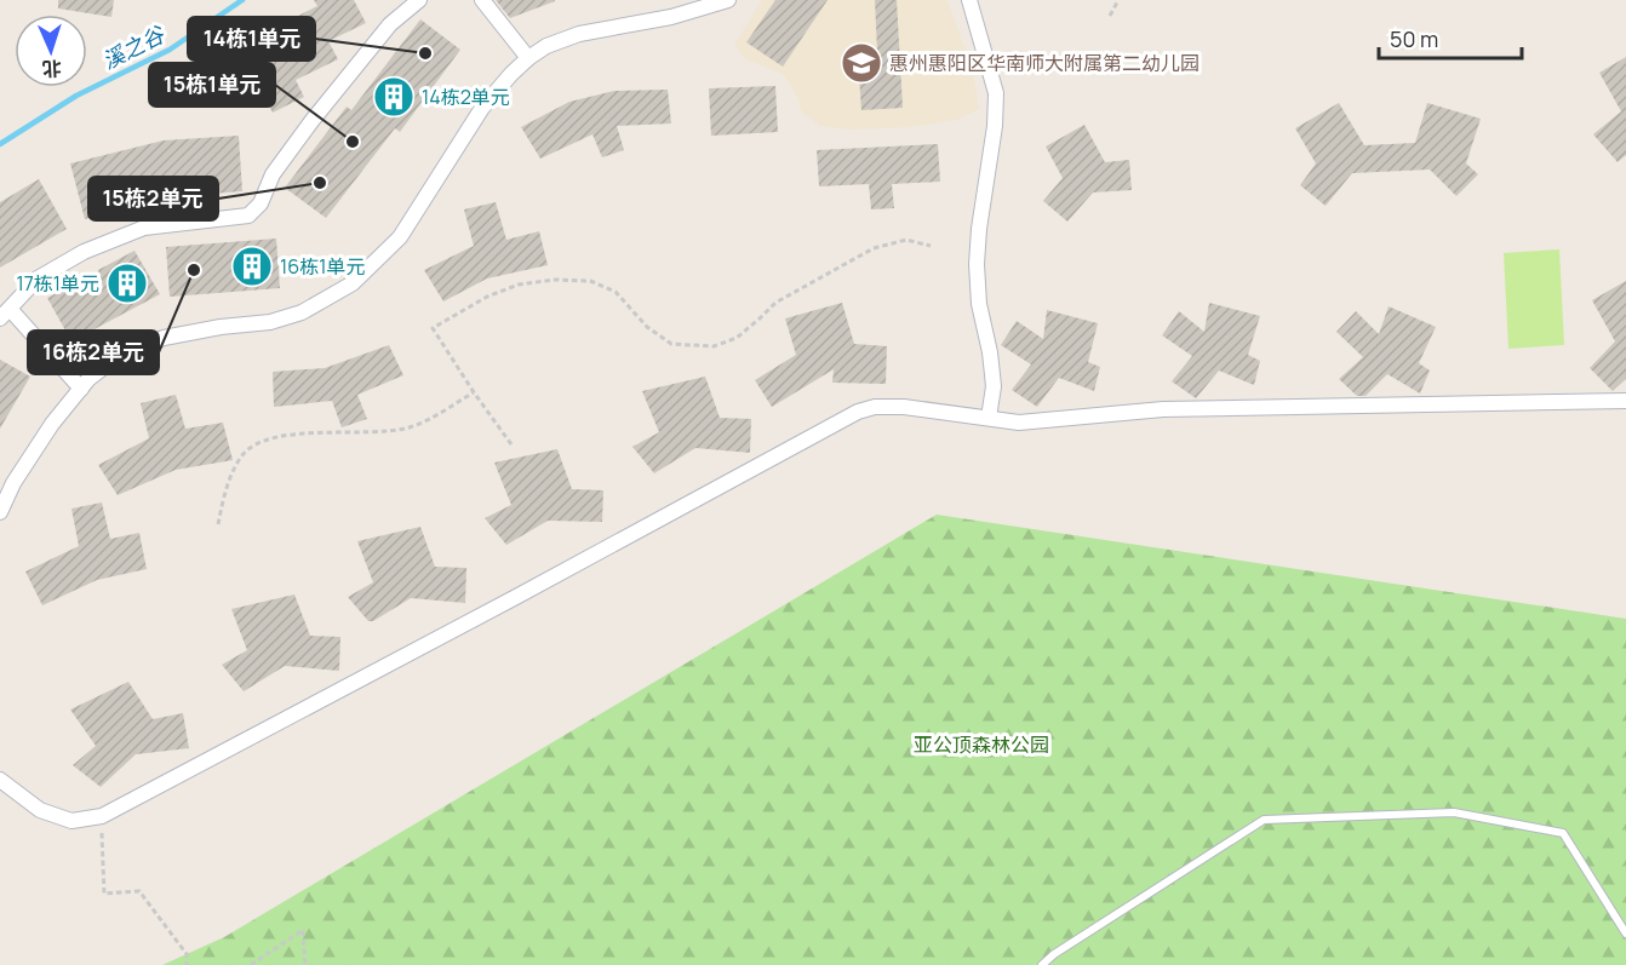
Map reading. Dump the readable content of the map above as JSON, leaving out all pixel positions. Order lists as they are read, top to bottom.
{
  "water": ["溪之谷"],
  "parks": ["亚公顶森林公园"],
  "places": {
    "other": [
      "14栋1单元",
      "15栋1单元",
      "15栋2单元",
      "16栋2单元"
    ],
    "school or university": ["惠州惠阳区华南师大附属第二幼儿园"],
    "building": ["14栋2单元", "16栋1单元", "17栋1单元"]
  },
  "scale_bar": "50 m",
  "north": "bottom"
}
